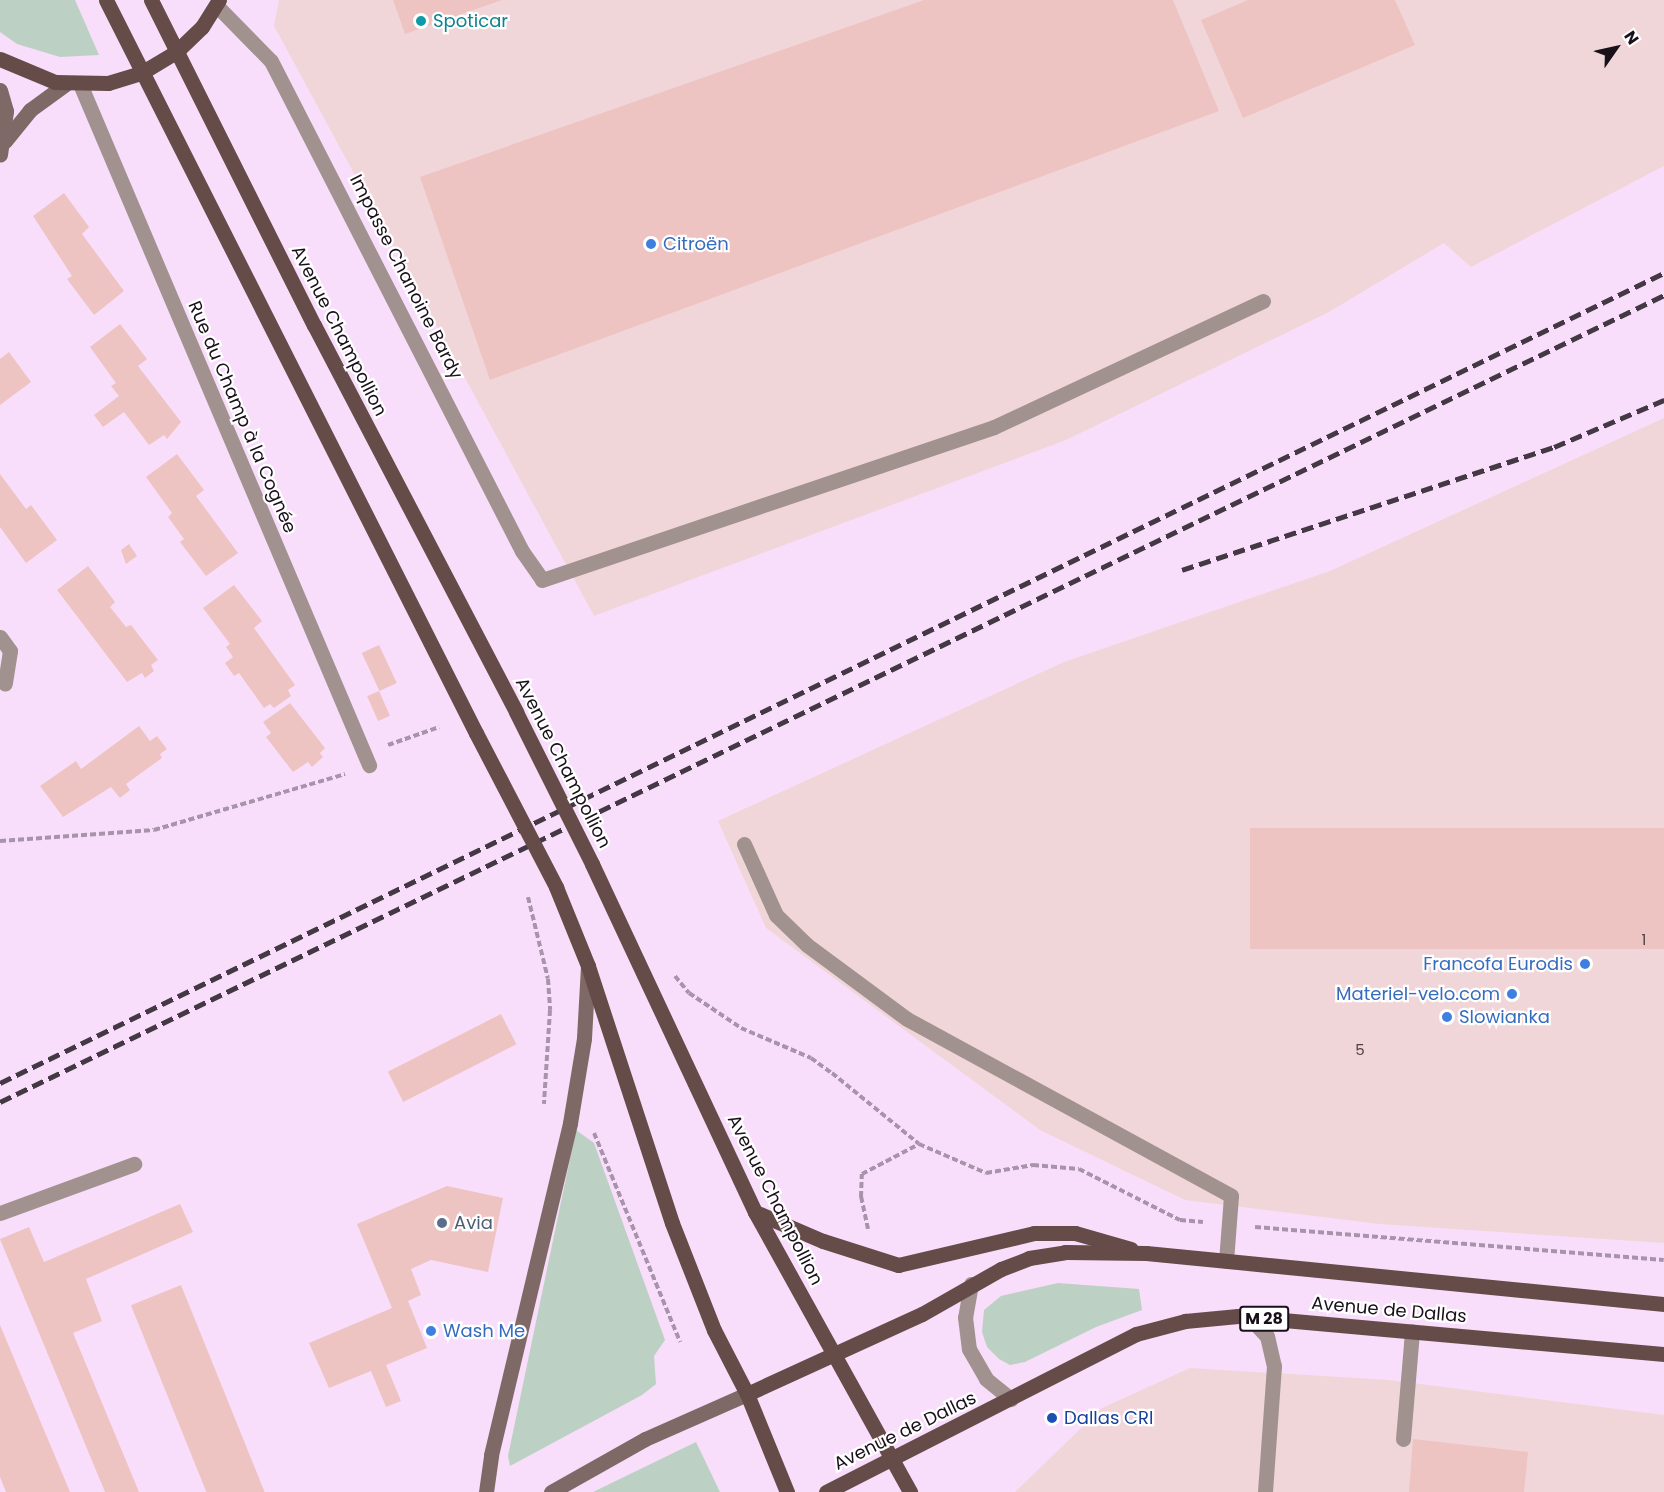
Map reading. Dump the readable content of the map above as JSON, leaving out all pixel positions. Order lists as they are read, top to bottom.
{
  "streets": {
    "main road": ["Avenue Champollion", "Avenue de Dallas", "M 28"],
    "street": ["Impasse Chanoine Bardy", "Rue du Champ à la Cognée"]
  },
  "crossings": [
    ["Avenue Champollion", "Avenue de Dallas"]
  ],
  "places": [
    "Spoticar",
    "Citroën",
    "Francofa Eurodis",
    "Materiel-velo.com",
    "Slowianka",
    "Avia",
    "Wash Me",
    "Dallas CRI"
  ],
  "house_numbers": ["1", "5"],
  "north": "top right"
}
